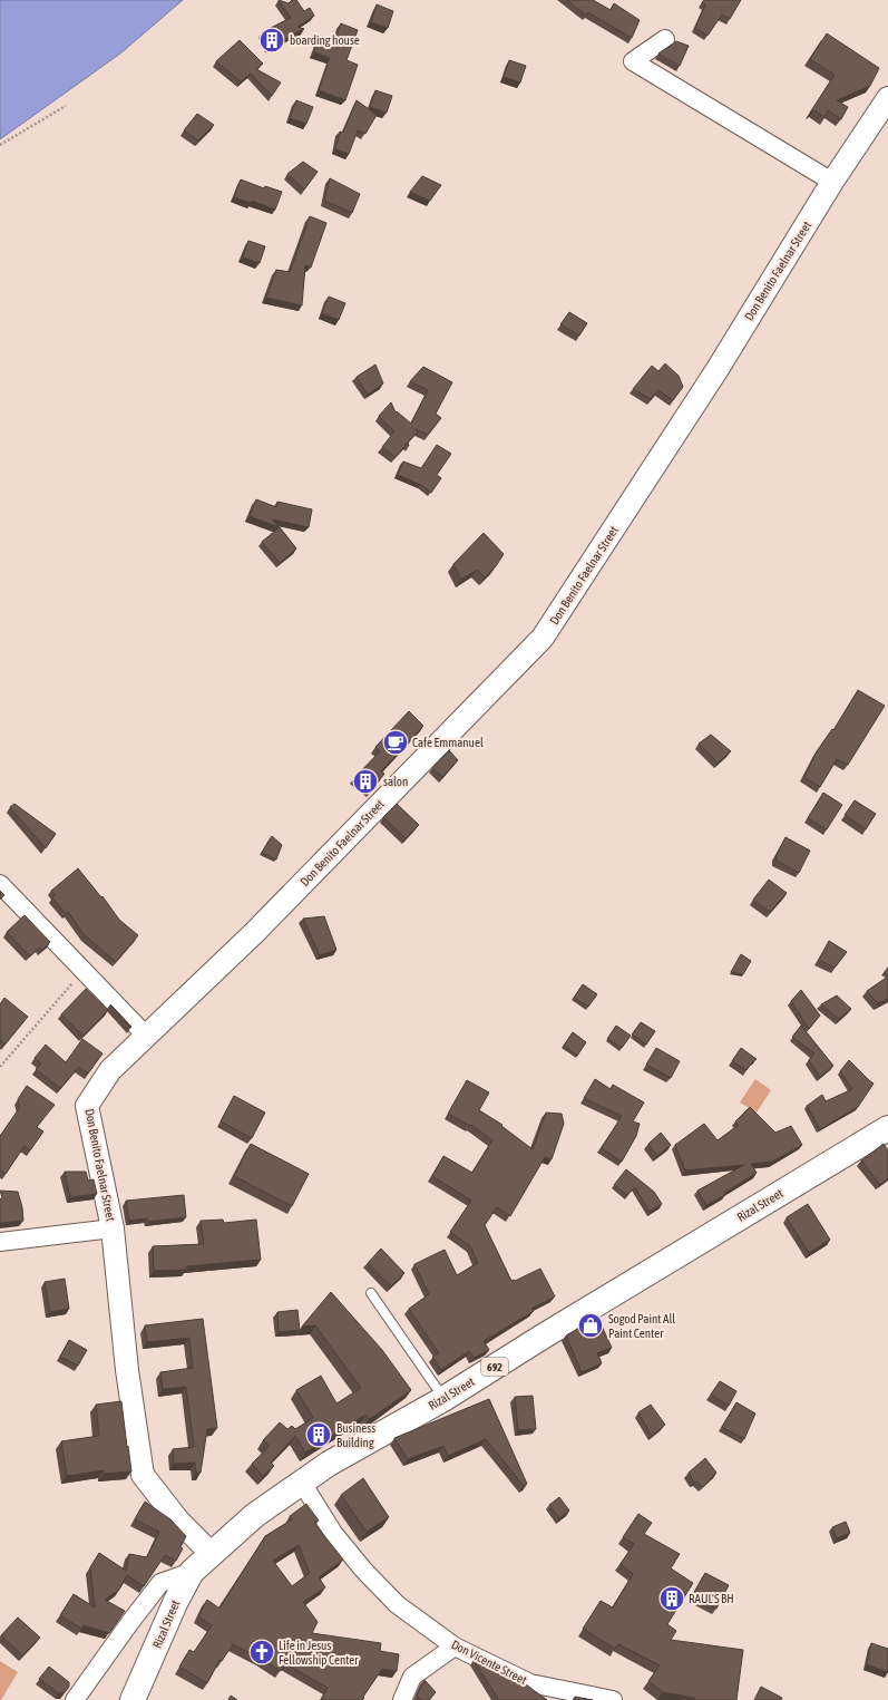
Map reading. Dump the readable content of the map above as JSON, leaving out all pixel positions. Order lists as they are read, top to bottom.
{
  "streets": {
    "main road": ["Rizal Street", "692"],
    "street": ["Don Benito Faelnar Street", "Don Vicente Street"]
  },
  "crossings": [
    ["Don Benito Faelnar Street", "Rizal Street"],
    ["Rizal Street", "Don Vicente Street"]
  ],
  "places": {
    "building": [
      "boarding house",
      "salon",
      "Business Building",
      "RAUL'S BH"
    ],
    "cafe": ["Cafe Emmanuel"],
    "shop": ["Sogod Paint All Paint Center"],
    "church": ["Life in Jesus Fellowship Center"]
  }
}
